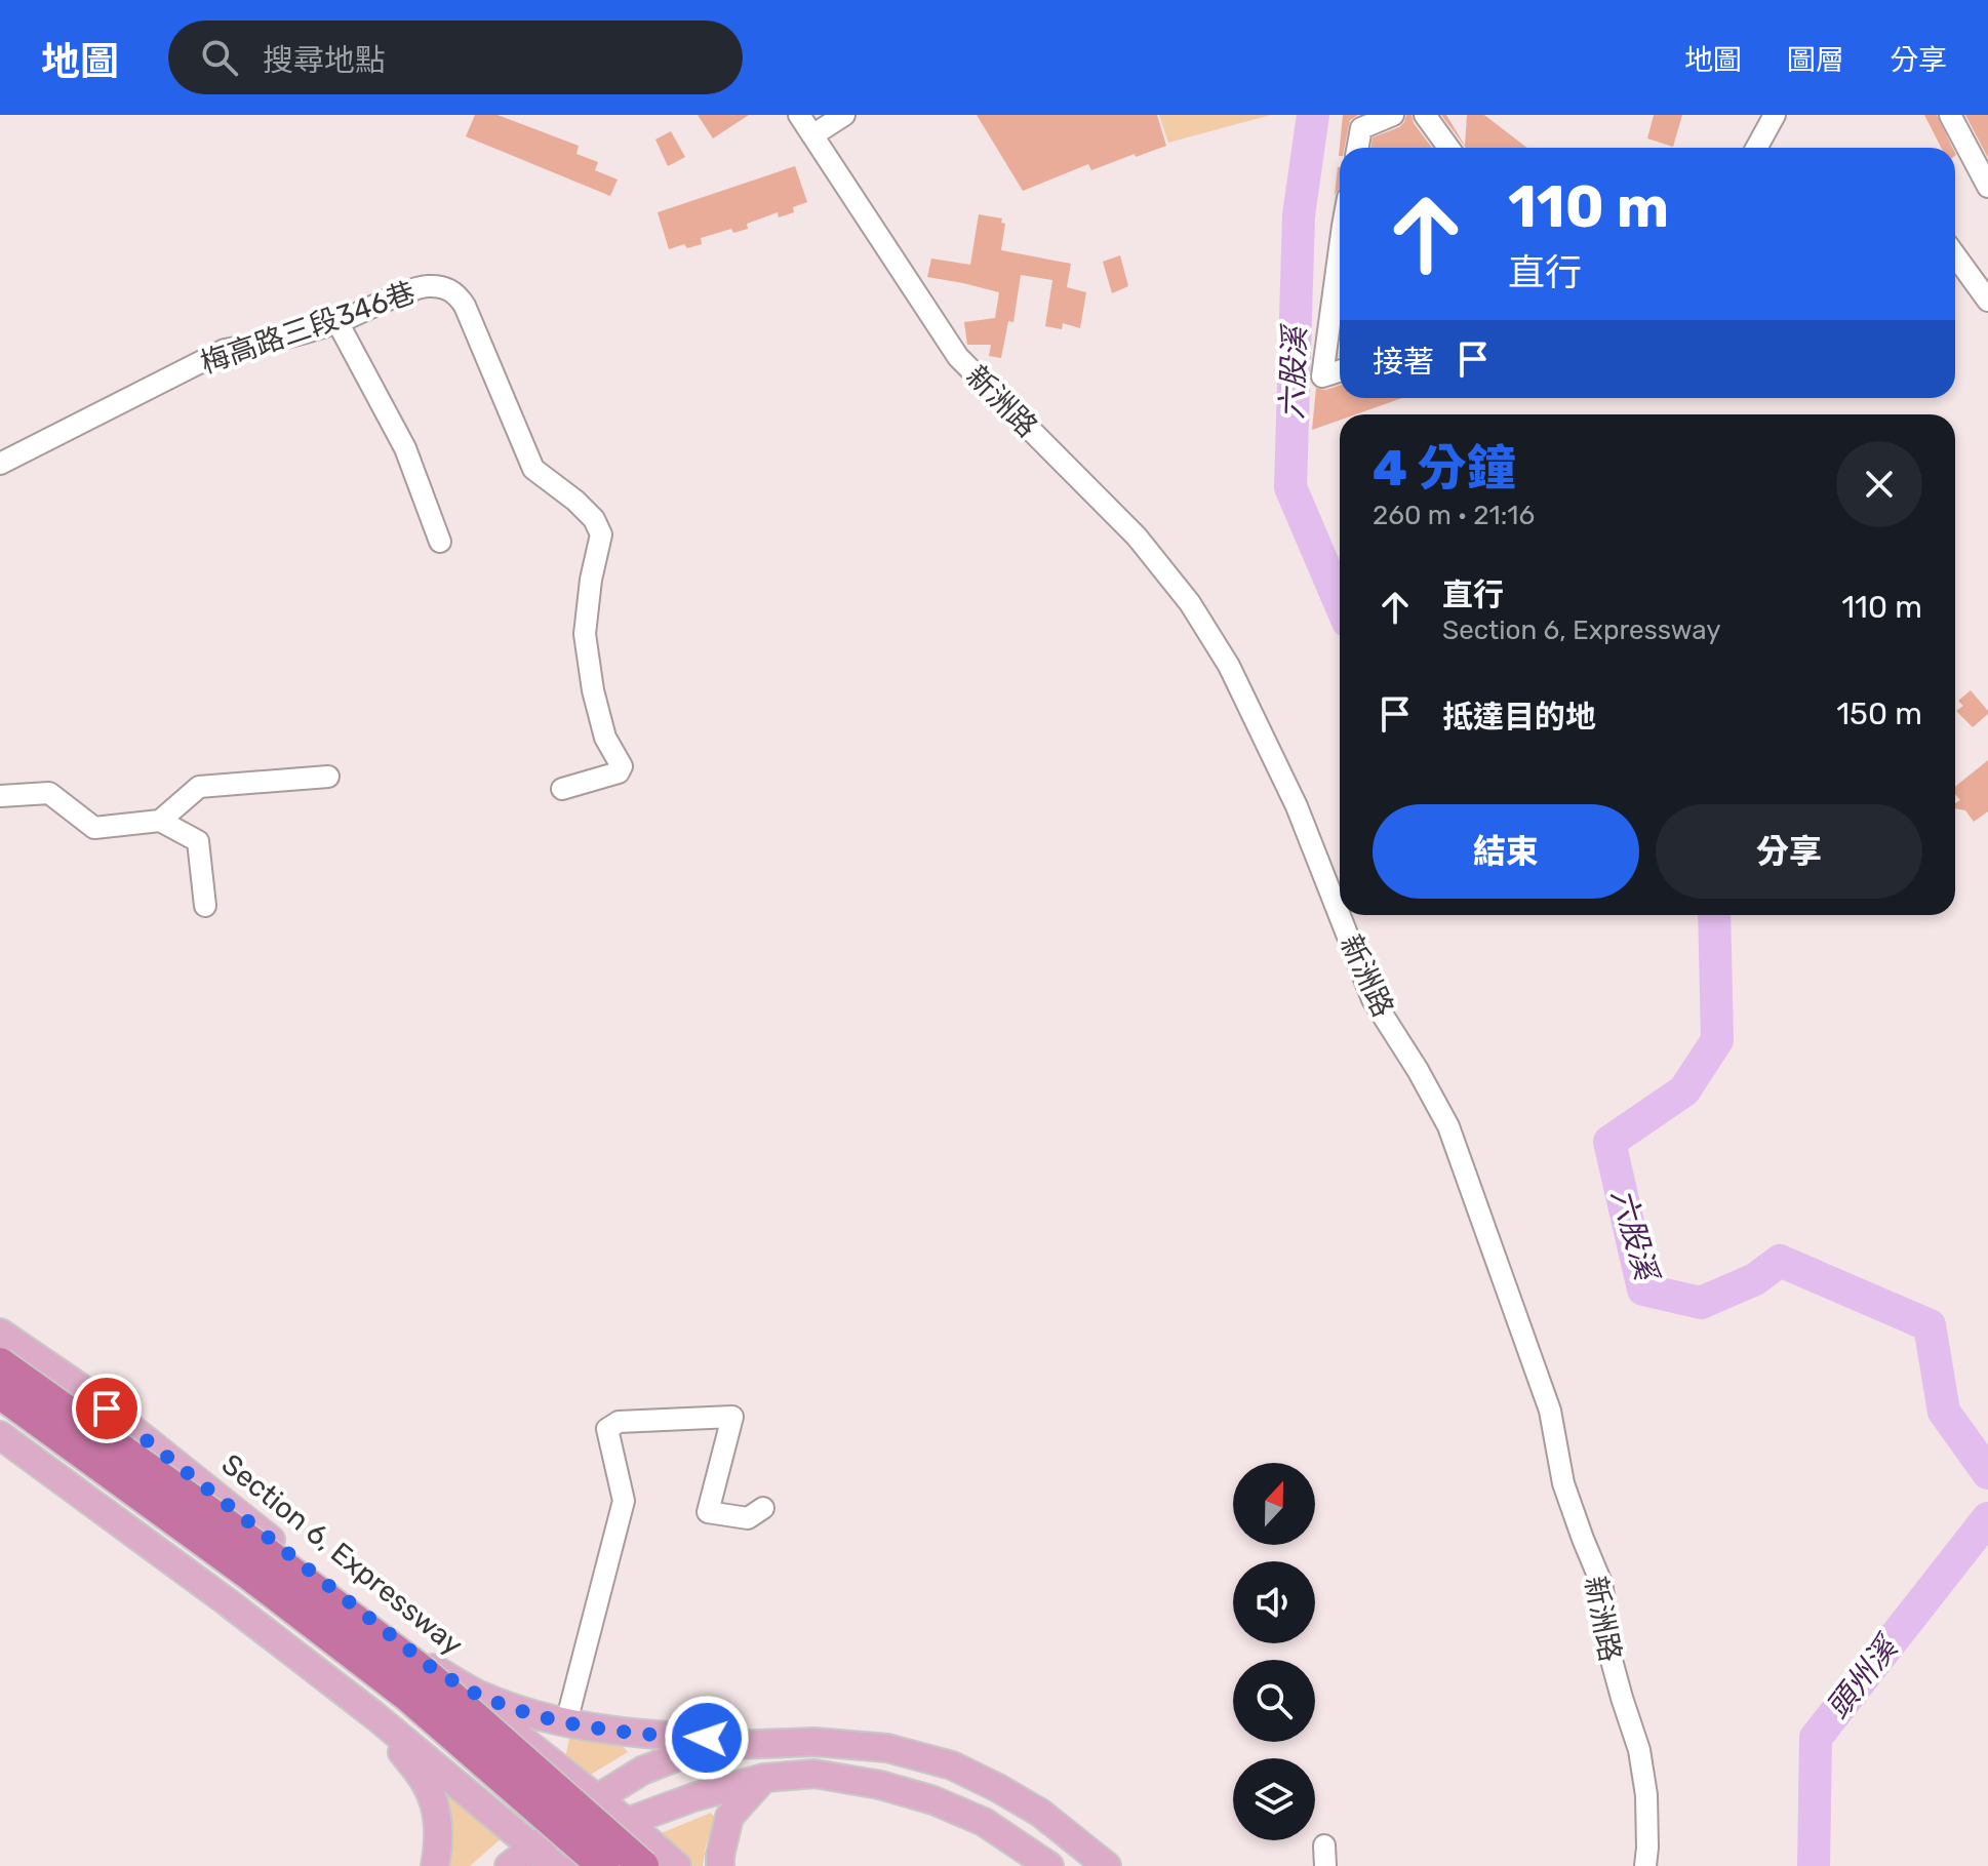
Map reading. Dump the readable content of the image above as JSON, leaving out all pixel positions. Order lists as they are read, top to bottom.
{
  "streets": {
    "main road": ["Section 6, Expressway"],
    "street": ["梅高路三段346巷", "新洲路"]
  },
  "water": ["六股溪", "頭州溪"],
  "north": "top",
  "page": {
    "header": "地圖",
    "search": "搜尋地點",
    "nav": ["地圖", "圖層", "分享"],
    "turn": ["110 m", "直行"],
    "then": "接著",
    "heading": ["4 分鐘", "260 m · 21:16"],
    "list": [
      {
        "name": "直行",
        "note": "Section 6, Expressway",
        "value": "110 m"
      },
      {
        "name": "抵達目的地",
        "value": "150 m"
      }
    ],
    "buttons": ["結束", "分享"]
  }
}
